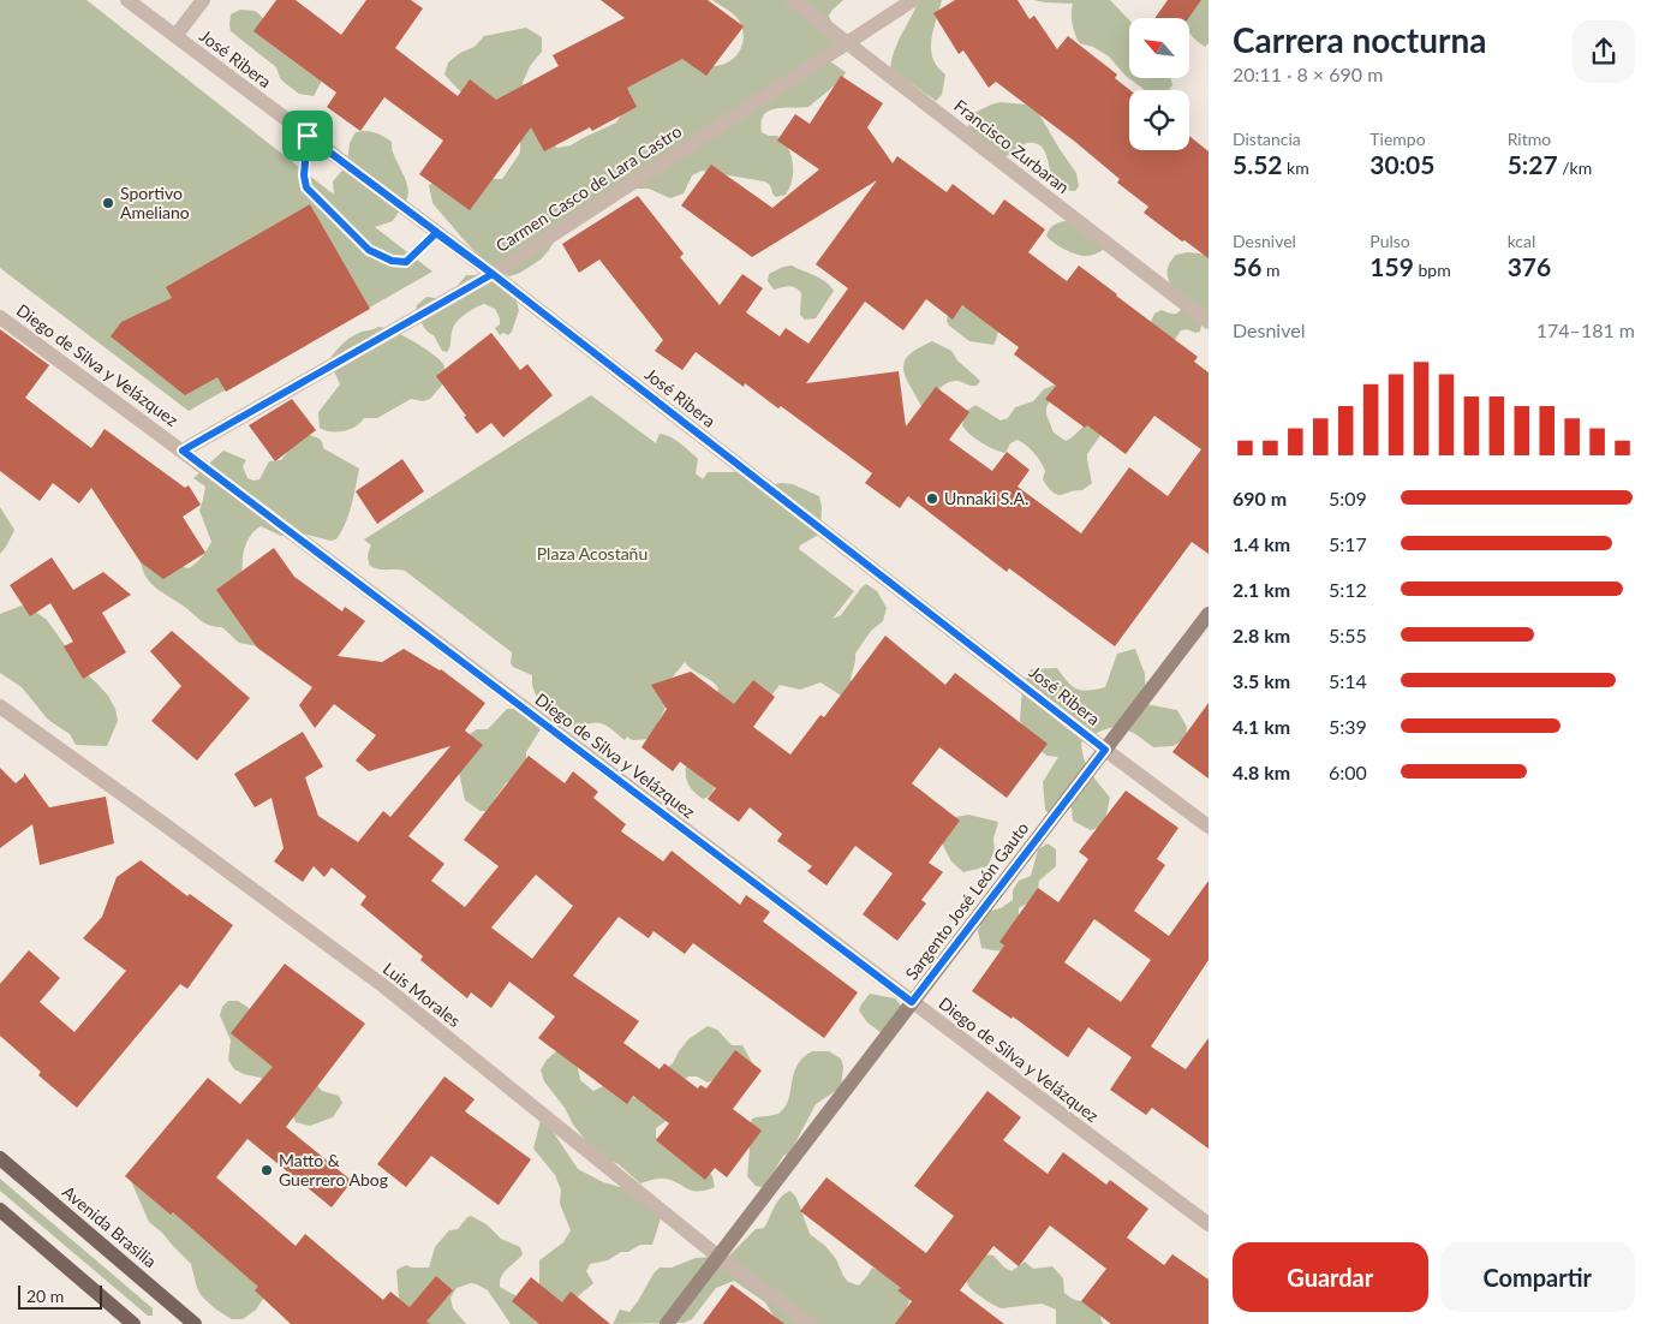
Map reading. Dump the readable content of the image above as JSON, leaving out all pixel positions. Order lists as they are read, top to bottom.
{
  "streets": {
    "main road": ["Avenida Brasilia"],
    "street": [
      "José Ribera",
      "Francisco Zurbaran",
      "Carmen Casco de Lara Castro",
      "Diego de Silva y Velázquez",
      "Sargento José León Gauto",
      "Luis Morales"
    ]
  },
  "crossings": [
    ["José Ribera", "Carmen Casco de Lara Castro"],
    ["José Ribera", "Sargento José León Gauto"],
    ["Francisco Zurbaran", "Carmen Casco de Lara Castro"],
    ["Carmen Casco de Lara Castro", "Diego de Silva y Velázquez"],
    ["Diego de Silva y Velázquez", "Sargento José León Gauto"],
    ["Sargento José León Gauto", "Luis Morales"]
  ],
  "parks": ["Plaza Acostañu"],
  "places": ["Sportivo Ameliano", "Unnaki S.A.", "Matto & Guerrero Abog"],
  "scale_bar": "20 m",
  "north": "top left",
  "page": {
    "heading": ["Carrera nocturna", "20:11 · 8 × 690 m"],
    "stats": [
      ["Distancia", "5.52 km"],
      ["Tiempo", "30:05"],
      ["Ritmo", "5:27 /km"],
      ["Desnivel", "56 m"],
      ["Pulso", "159 bpm"],
      ["kcal", "376"]
    ],
    "chart": ["Desnivel", "174–181 m"],
    "list": [
      {
        "name": "690 m",
        "note": "5:09"
      },
      {
        "name": "1.4 km",
        "note": "5:17"
      },
      {
        "name": "2.1 km",
        "note": "5:12"
      },
      {
        "name": "2.8 km",
        "note": "5:55"
      },
      {
        "name": "3.5 km",
        "note": "5:14"
      },
      {
        "name": "4.1 km",
        "note": "5:39"
      },
      {
        "name": "4.8 km",
        "note": "6:00"
      }
    ],
    "buttons": ["Guardar", "Compartir"],
    "scale": "20 m"
  }
}
